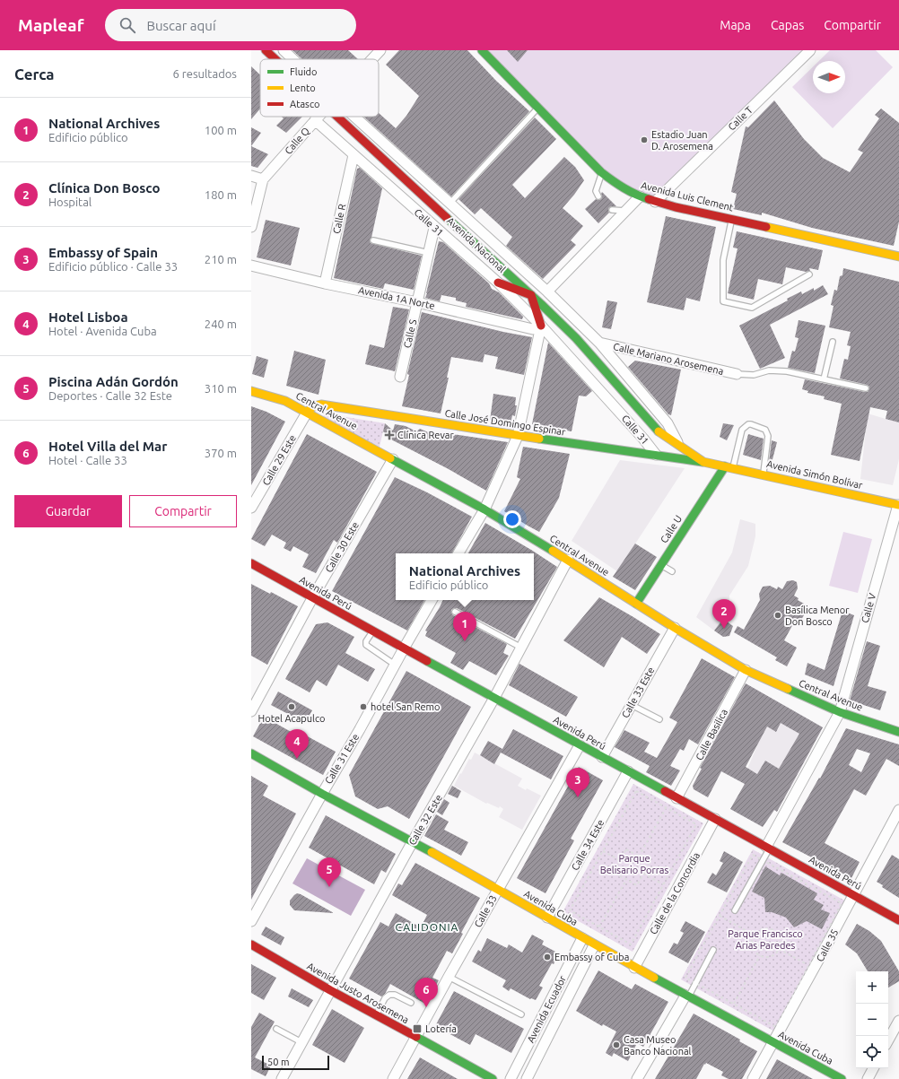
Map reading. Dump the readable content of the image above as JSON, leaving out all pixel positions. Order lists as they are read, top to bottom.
{
  "streets": {
    "main road": [
      "Avenida Luis Clement",
      "Avenida Nacional",
      "Central Avenue",
      "Calle José Domingo Espinar",
      "Avenida Simón Bolívar",
      "Calle U",
      "Avenida Perú",
      "Avenida Cuba",
      "Avenida Justo Arosemena"
    ],
    "street": [
      "Calle T",
      "Calle Q",
      "Calle R",
      "Calle 31",
      "Avenida 1A Norte",
      "Calle S",
      "Calle Mariano Arosemena",
      "Calle 29 Este",
      "Calle 30 Este",
      "Calle V",
      "Calle 33 Este",
      "Calle Basilica",
      "Calle 31 Este",
      "Calle 32 Este",
      "Calle 34 Este",
      "Calle de la Concordia",
      "Calle 33",
      "Calle 35",
      "Avenida Ecuador"
    ]
  },
  "crossings": [
    ["Calle T", "Avenida Luis Clement"],
    ["Calle Q", "Calle 31"],
    ["Calle R", "Calle 31"],
    ["Calle R", "Avenida 1A Norte"],
    ["Calle 31", "Avenida 1A Norte"],
    ["Calle 31", "Calle S"],
    ["Calle 31", "Calle José Domingo Espinar"],
    ["Avenida Nacional", "Calle Mariano Arosemena"],
    ["Avenida Nacional", "Calle José Domingo Espinar"],
    ["Avenida Nacional", "Avenida Simón Bolívar"],
    ["Avenida Nacional", "Calle U"],
    ["Avenida 1A Norte", "Calle S"],
    ["Central Avenue", "Calle José Domingo Espinar"],
    ["Central Avenue", "Calle 29 Este"],
    ["Central Avenue", "Calle U"],
    ["Central Avenue", "Calle 30 Este"],
    ["Central Avenue", "Calle V"],
    ["Central Avenue", "Calle 33 Este"],
    ["Central Avenue", "Calle Basilica"],
    ["Central Avenue", "Calle 32 Este"],
    ["Calle José Domingo Espinar", "Calle 29 Este"],
    ["Avenida Simón Bolívar", "Calle U"],
    ["Avenida Simón Bolívar", "Calle V"],
    ["Calle 30 Este", "Avenida Perú"],
    ["Avenida Perú", "Calle 33 Este"],
    ["Avenida Perú", "Calle Basilica"],
    ["Avenida Perú", "Calle 31 Este"],
    ["Avenida Perú", "Calle 32 Este"],
    ["Avenida Perú", "Calle 34 Este"],
    ["Avenida Perú", "Calle de la Concordia"],
    ["Avenida Perú", "Calle 33"],
    ["Avenida Perú", "Calle 35"],
    ["Calle 31 Este", "Avenida Cuba"],
    ["Calle 32 Este", "Avenida Cuba"],
    ["Calle 32 Este", "Avenida Justo Arosemena"],
    ["Calle 34 Este", "Avenida Cuba"],
    ["Calle de la Concordia", "Avenida Cuba"],
    ["Avenida Cuba", "Calle 33"],
    ["Avenida Cuba", "Calle 35"],
    ["Avenida Cuba", "Avenida Ecuador"],
    ["Calle 33", "Avenida Justo Arosemena"]
  ],
  "districts": ["CALIDONIA"],
  "parks": ["Parque Belisario Porras", "Parque Francisco Arias Paredes"],
  "places": {
    "other": [
      "Estadio Juan D. Arosemena",
      "Basílica Menor Don Bosco",
      "Hotel Acapulco",
      "hotel San Remo",
      "Embassy of Cuba",
      "Casa Museo Banco Nacional"
    ],
    "health": ["Clínica Revar"],
    "transit": ["Lotería"]
  },
  "legend": ["Fluido", "Lento", "Atasco"],
  "scale_bar": "50 m",
  "north": "right",
  "page": {
    "header": "Mapleaf",
    "search": "Buscar aquí",
    "nav": ["Mapa", "Capas", "Compartir"],
    "heading": ["Cerca", "6 resultados"],
    "list": [
      {
        "mark": "1",
        "name": "National Archives",
        "note": "Edificio público",
        "value": "100 m"
      },
      {
        "mark": "2",
        "name": "Clínica Don Bosco",
        "note": "Hospital",
        "value": "180 m"
      },
      {
        "mark": "3",
        "name": "Embassy of Spain",
        "note": "Edificio público · Calle 33",
        "value": "210 m"
      },
      {
        "mark": "4",
        "name": "Hotel Lisboa",
        "note": "Hotel · Avenida Cuba",
        "value": "240 m"
      },
      {
        "mark": "5",
        "name": "Piscina Adán Gordón",
        "note": "Deportes · Calle 32 Este",
        "value": "310 m"
      },
      {
        "mark": "6",
        "name": "Hotel Villa del Mar",
        "note": "Hotel · Calle 33",
        "value": "370 m"
      }
    ],
    "buttons": ["Guardar", "Compartir"],
    "popup": ["National Archives", "Edificio público"],
    "pins": [
      "2",
      "1",
      "4",
      "3",
      "5",
      "6"
    ],
    "map_buttons": ["+", "−"],
    "scale": "50 m"
  }
}
